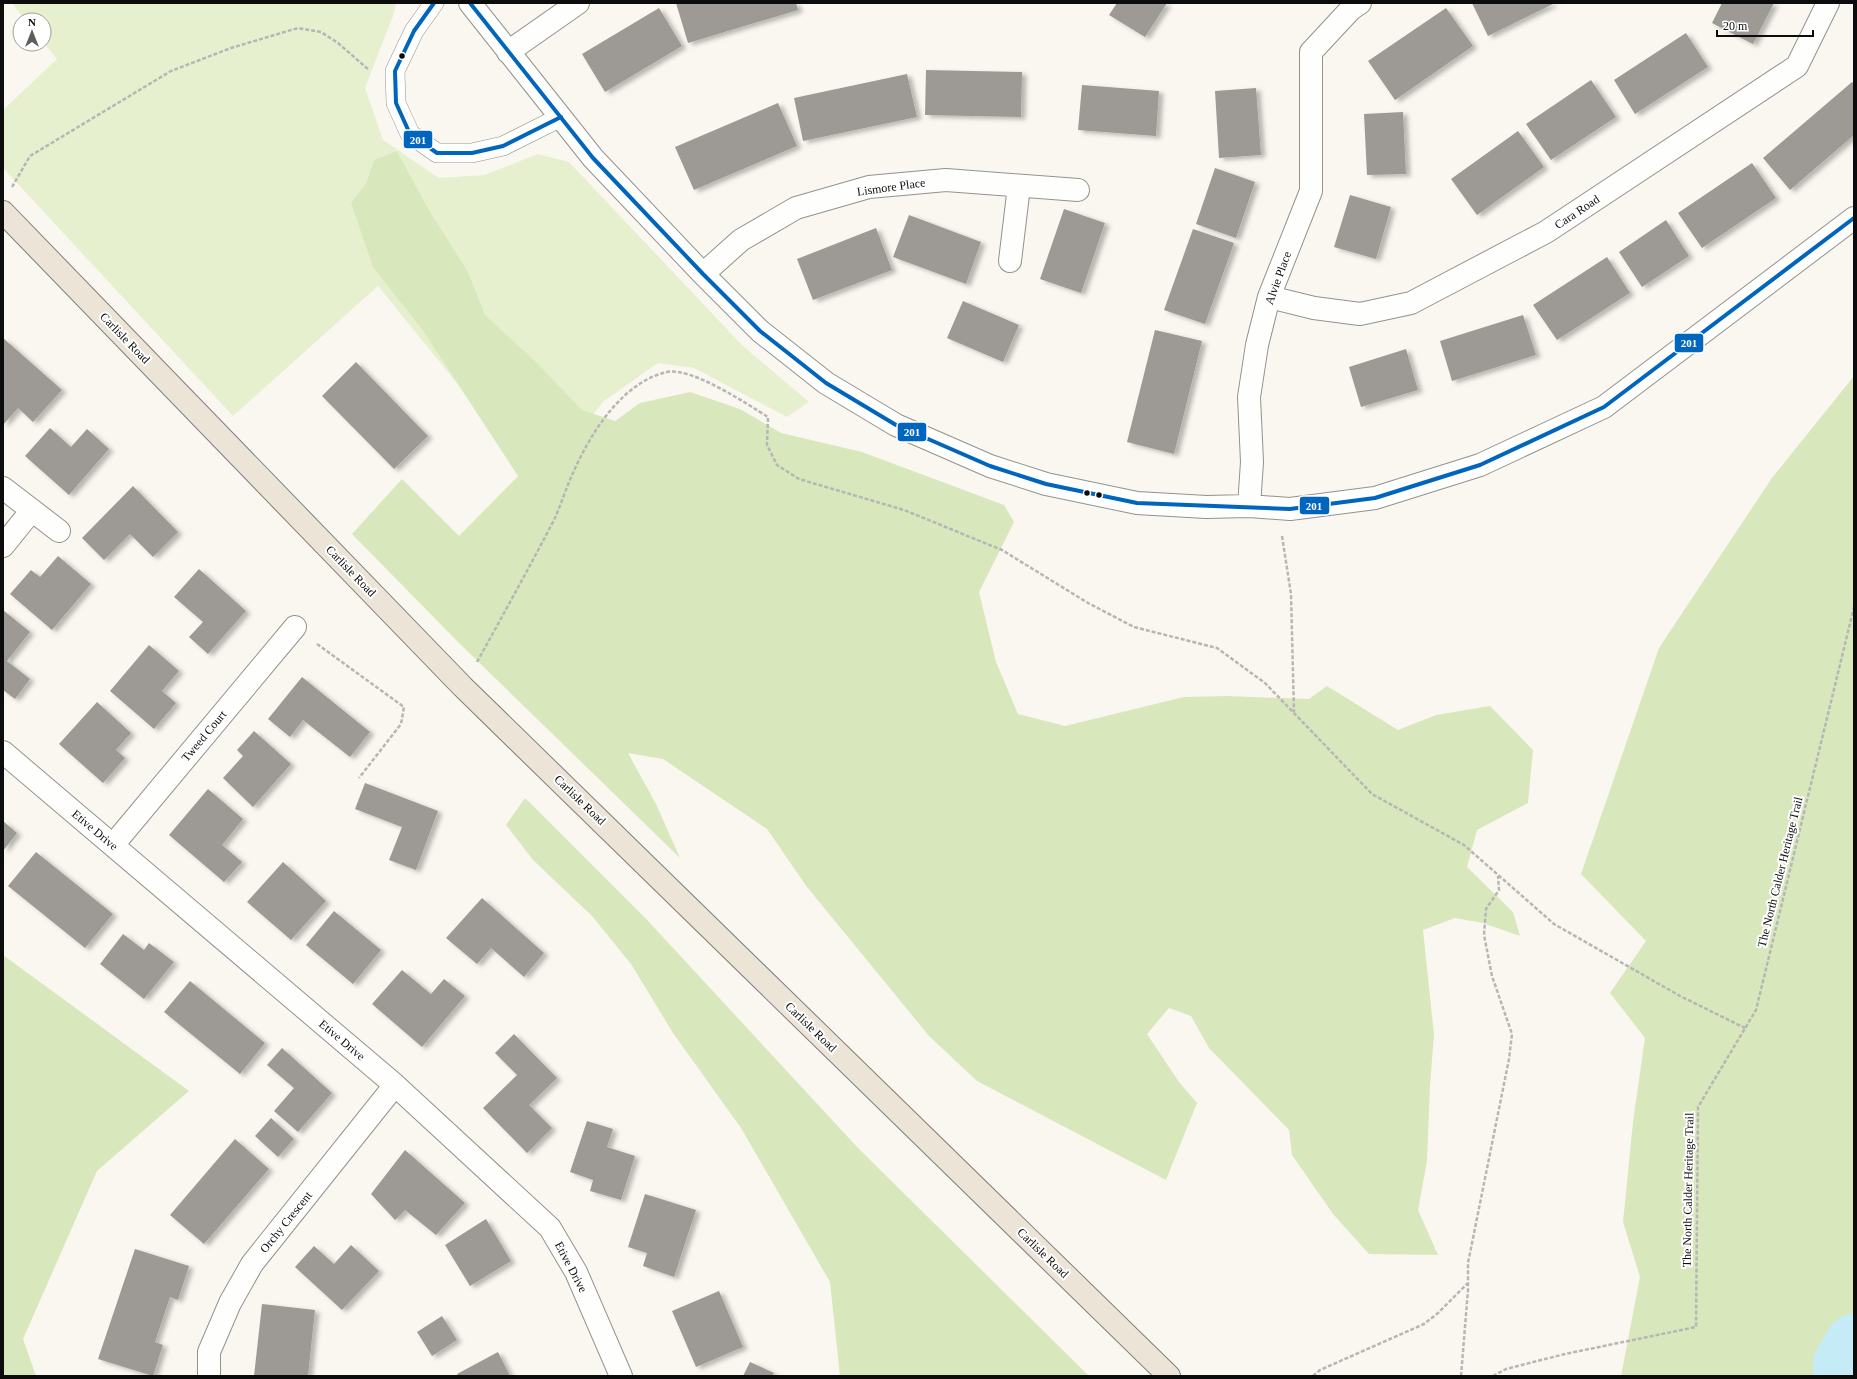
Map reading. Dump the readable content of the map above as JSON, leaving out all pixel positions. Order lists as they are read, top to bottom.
{
  "streets": {
    "main road": ["Carlisle Road"],
    "street": [
      "Lismore Place",
      "Cara Road",
      "Alvie Place",
      "Tweed Court",
      "Etive Drive",
      "Orchy Crescent"
    ],
    "path": ["The North Calder Heritage Trail"]
  },
  "crossings": [
    ["Cara Road", "Alvie Place"],
    ["Tweed Court", "Etive Drive"],
    ["Etive Drive", "Orchy Crescent"]
  ],
  "lines": ["transit line 201"],
  "scale_bar": "20 m",
  "north": "top"
}
